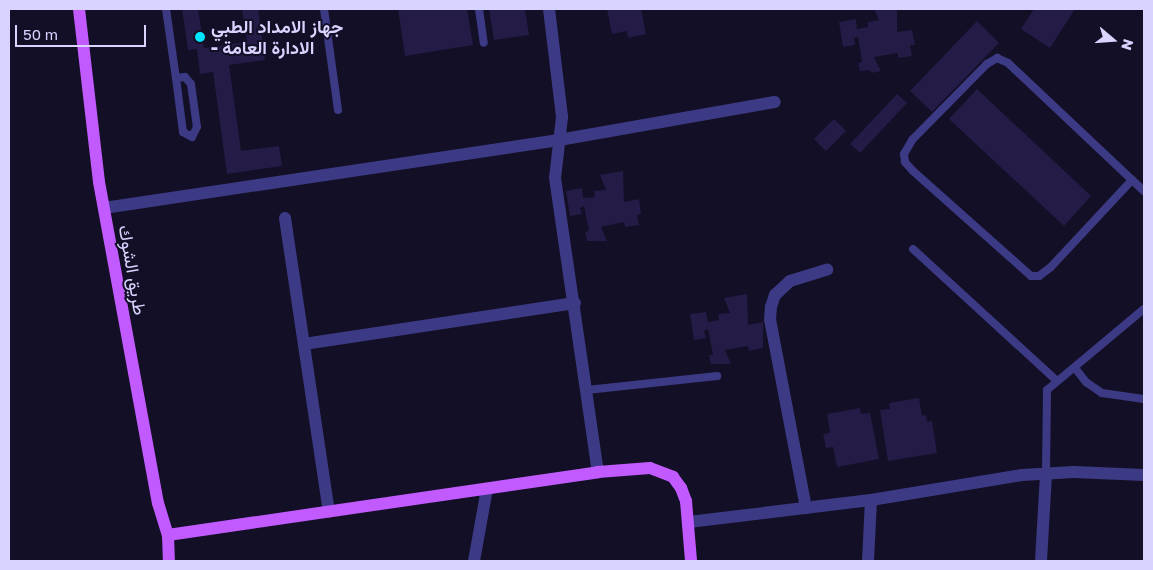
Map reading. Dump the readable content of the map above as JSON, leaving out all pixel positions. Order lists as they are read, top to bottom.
{
  "streets": {
    "main road": ["طريق الشوك"]
  },
  "places": ["جهاز الامداد الطبي - الادارة العامة"],
  "scale_bar": "50 m",
  "north": "right"
}
